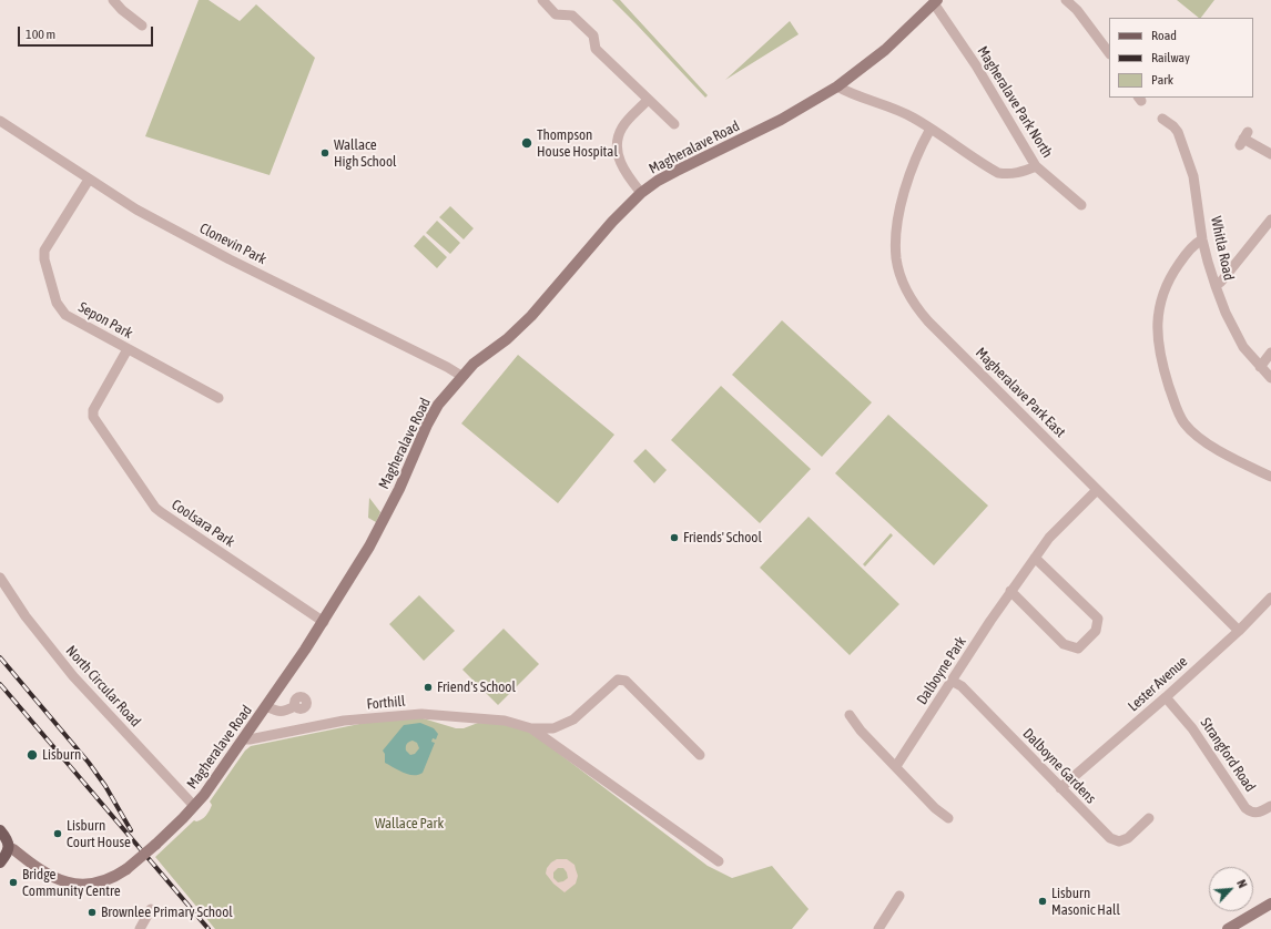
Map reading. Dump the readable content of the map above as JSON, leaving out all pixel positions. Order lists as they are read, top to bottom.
{
  "streets": {
    "street": [
      "Magheralave Park North",
      "Magheralave Road",
      "Clonevin Park",
      "Whitla Road",
      "Sepon Park",
      "Magheralave Park East",
      "Coolsara Park",
      "Dalboyne Park",
      "Lester Avenue",
      "North Circular Road",
      "Forthill",
      "Strangford Road",
      "Dalboyne Gardens"
    ]
  },
  "crossings": [
    ["Magheralave Park North", "Magheralave Road"],
    ["Magheralave Road", "Clonevin Park"],
    ["Magheralave Road", "Coolsara Park"],
    ["Magheralave Road", "North Circular Road"],
    ["Magheralave Road", "Forthill"],
    ["Clonevin Park", "Sepon Park"],
    ["Sepon Park", "Coolsara Park"],
    ["Magheralave Park East", "Dalboyne Park"],
    ["Magheralave Park East", "Lester Avenue"],
    ["Dalboyne Park", "Dalboyne Gardens"],
    ["Lester Avenue", "Strangford Road"],
    ["Lester Avenue", "Dalboyne Gardens"]
  ],
  "parks": ["Wallace Park"],
  "places": [
    "Thompson House Hospital",
    "Wallace High School",
    "Friends' School",
    "Friend's School",
    "Lisburn",
    "Lisburn Court House",
    "Bridge Community Centre",
    "Lisburn Masonic Hall",
    "Brownlee Primary School"
  ],
  "legend": ["Road", "Railway", "Park"],
  "scale_bar": "100 m",
  "north": "top right"
}
